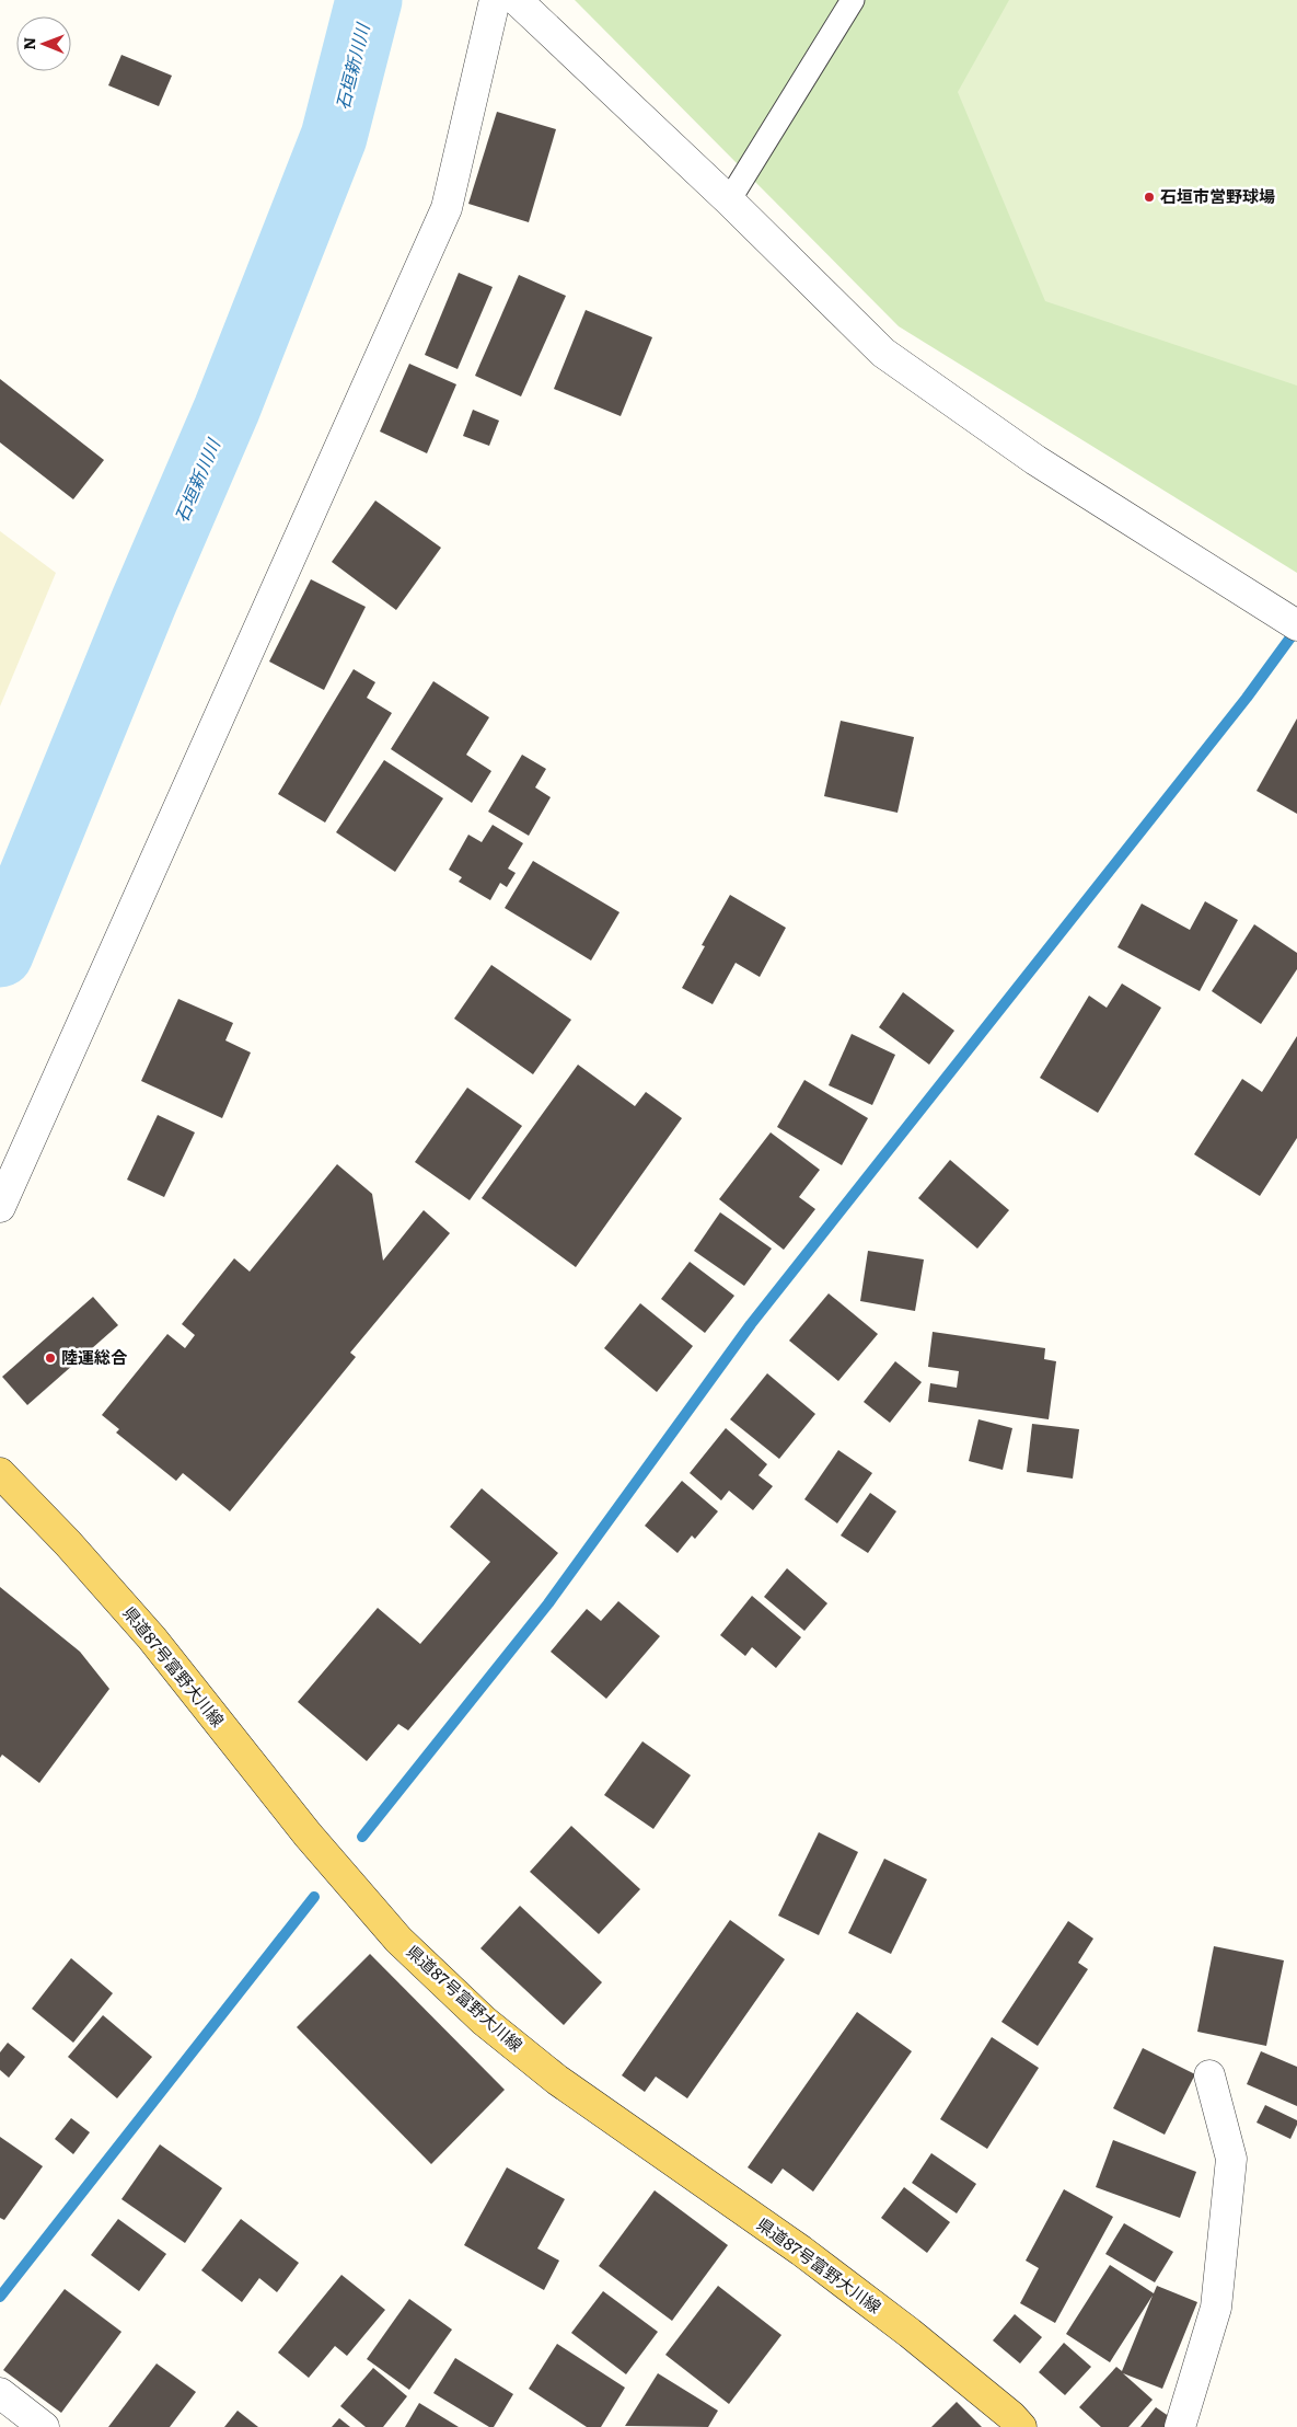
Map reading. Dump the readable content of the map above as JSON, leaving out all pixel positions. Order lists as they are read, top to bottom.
{
  "streets": {
    "main road": ["県道87号富野大川線"]
  },
  "water": ["石垣新川川"],
  "places": ["石垣市営野球場", "陸運総合"],
  "north": "left"
}
